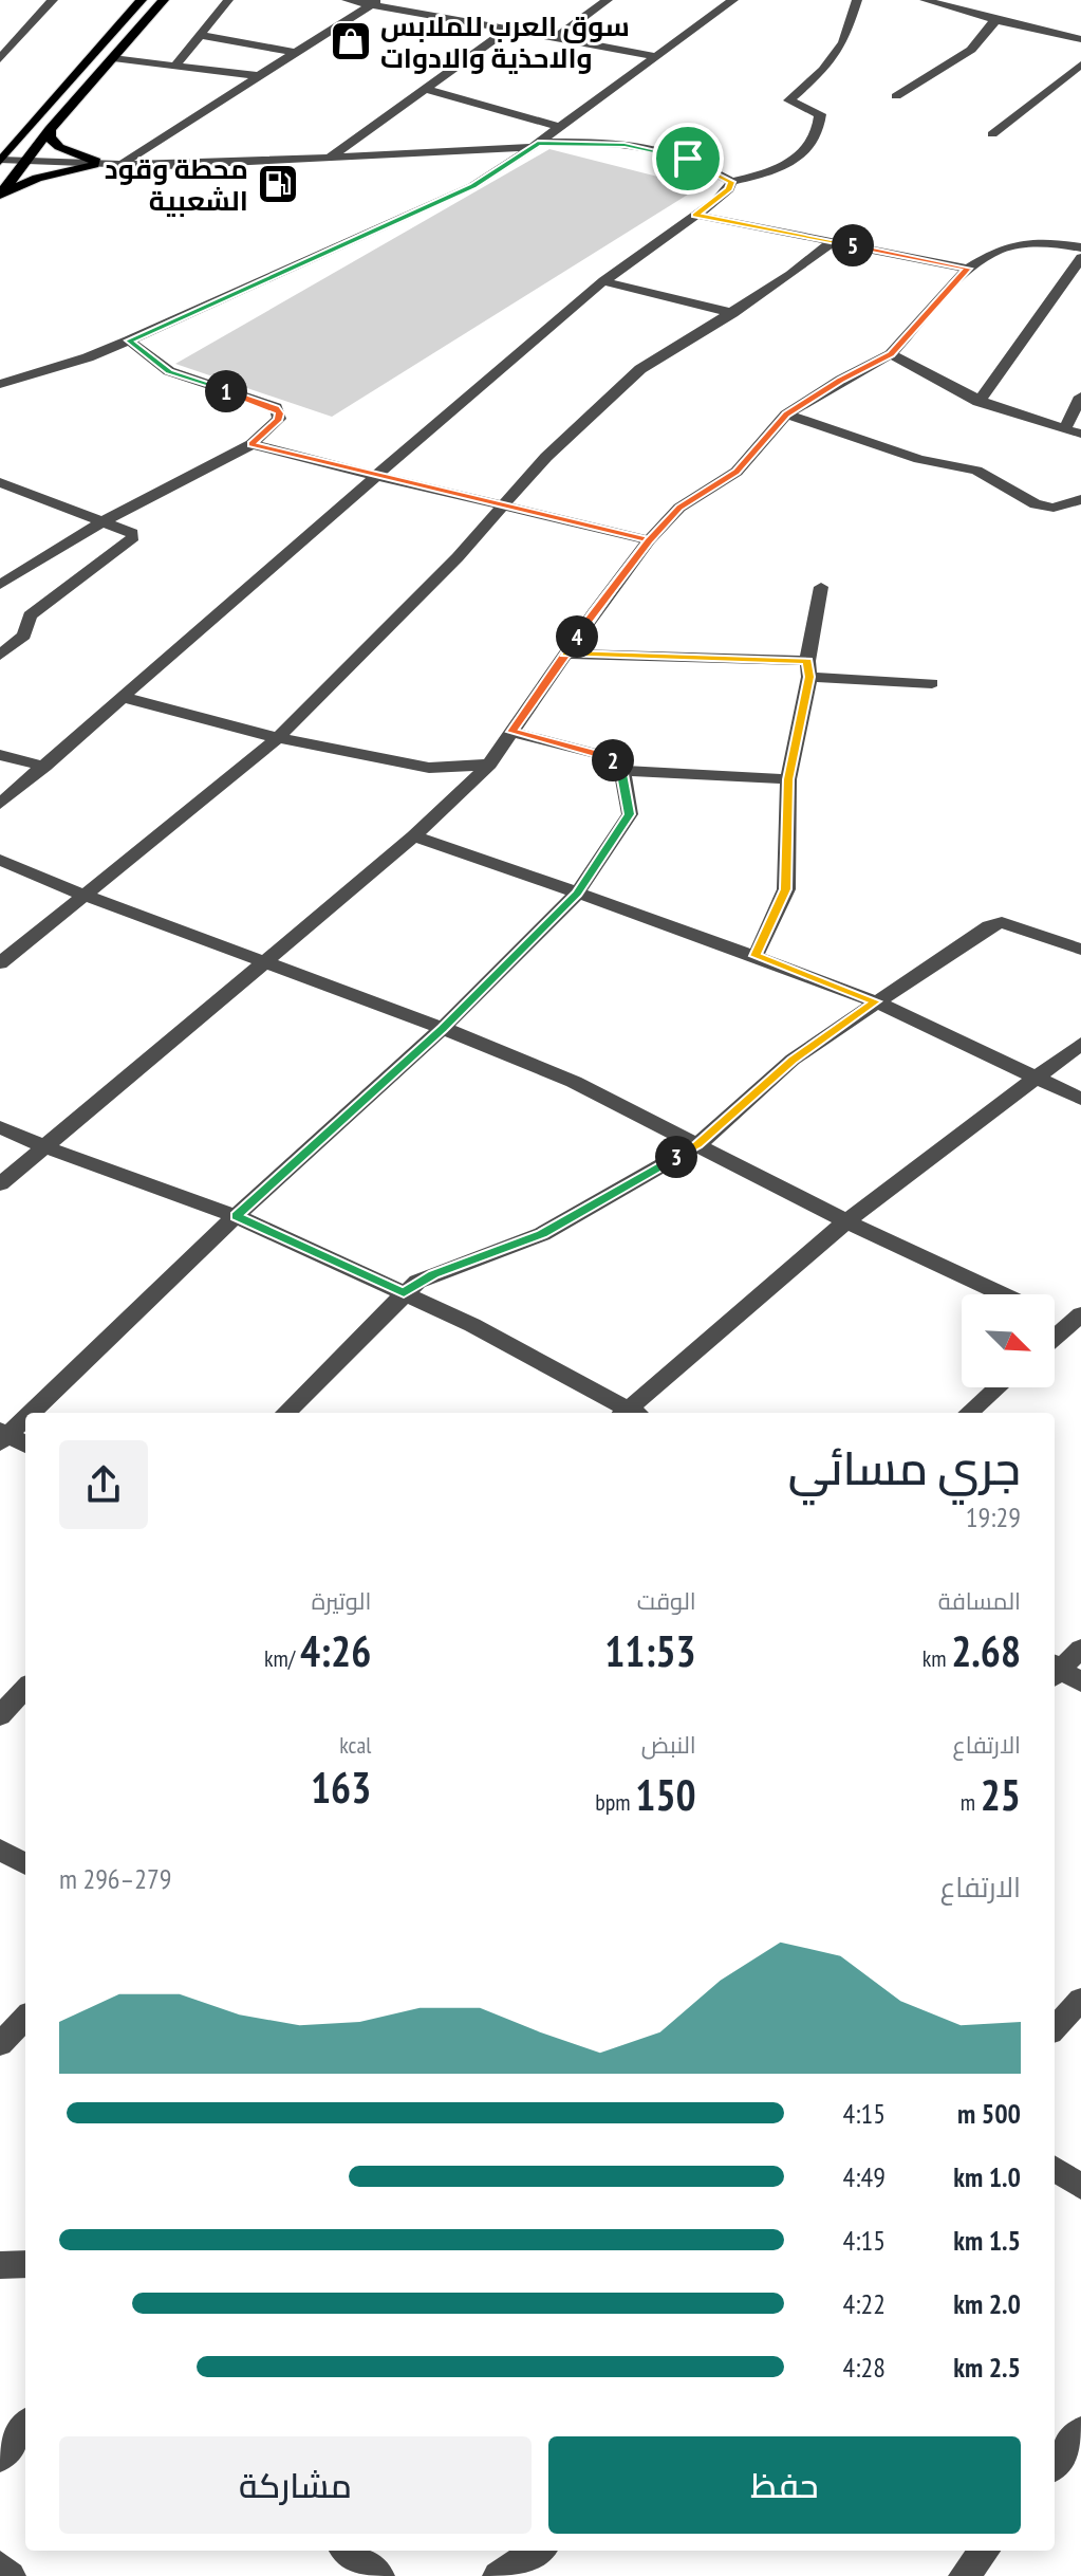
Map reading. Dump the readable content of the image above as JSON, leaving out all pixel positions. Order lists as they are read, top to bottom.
{
  "places": {
    "shop": ["سوق العرب للملابس والاحذية والادوات"],
    "fuel station": ["محطة وقود الشعبية"]
  },
  "north": "bottom right",
  "page": {
    "pins": [
      "5",
      "1",
      "4",
      "2",
      "3"
    ],
    "heading": ["جري مسائي", "19:29"],
    "stats": [
      ["المسافة", "2.68 km"],
      ["الوقت", "11:53"],
      ["الوتيرة", "4:26 /km"],
      ["الارتفاع", "25 m"],
      ["النبض", "150 bpm"],
      ["kcal", "163"]
    ],
    "chart": ["الارتفاع", "279–296 m"],
    "list": [
      {
        "name": "500 m",
        "note": "4:15"
      },
      {
        "name": "1.0 km",
        "note": "4:49"
      },
      {
        "name": "1.5 km",
        "note": "4:15"
      },
      {
        "name": "2.0 km",
        "note": "4:22"
      },
      {
        "name": "2.5 km",
        "note": "4:28"
      }
    ],
    "buttons": ["حفظ", "مشاركة"]
  }
}
